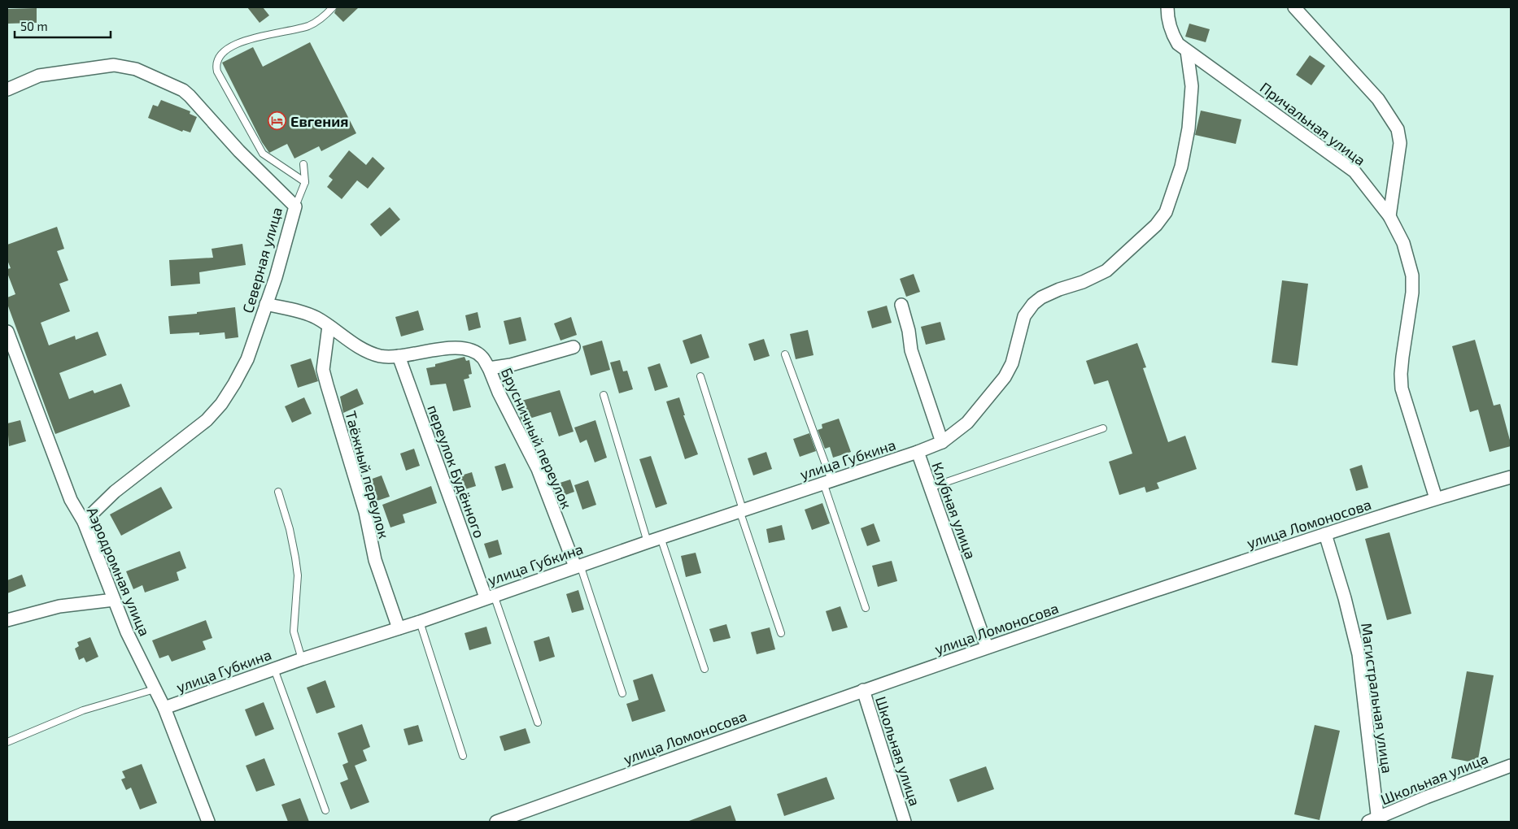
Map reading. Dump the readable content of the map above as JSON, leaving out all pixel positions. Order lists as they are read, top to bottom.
{
  "streets": {
    "street": [
      "Причальная улица",
      "Северная улица",
      "Брусничный переулок",
      "улица Губкина",
      "переулок Будённого",
      "Таёжный переулок",
      "Клубная улица",
      "улица Ломоносова",
      "Аэродромная улица",
      "Магистральная улица",
      "Школьная улица"
    ]
  },
  "crossings": [
    ["Причальная улица", "улица Ломоносова"],
    ["Северная улица", "Брусничный переулок"],
    ["Северная улица", "Аэродромная улица"],
    ["Брусничный переулок", "улица Губкина"],
    ["Брусничный переулок", "переулок Будённого"],
    ["Брусничный переулок", "Таёжный переулок"],
    ["улица Губкина", "переулок Будённого"],
    ["улица Губкина", "Таёжный переулок"],
    ["улица Губкина", "Клубная улица"],
    ["улица Губкина", "Аэродромная улица"],
    ["Клубная улица", "улица Ломоносова"],
    ["улица Ломоносова", "Магистральная улица"],
    ["улица Ломоносова", "Школьная улица"],
    ["Магистральная улица", "Школьная улица"]
  ],
  "places": {
    "hotel": ["Евгения"]
  },
  "scale_bar": "50 m"
}
